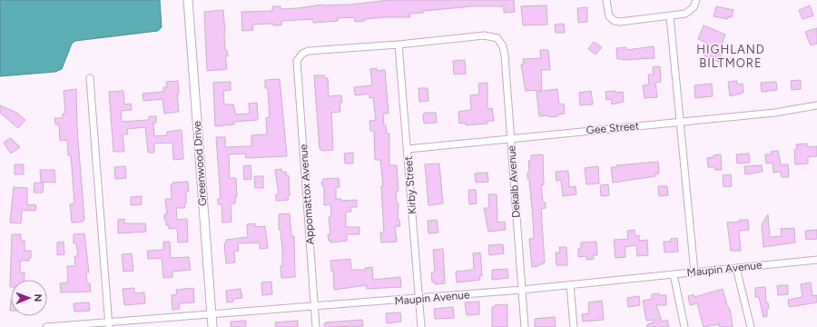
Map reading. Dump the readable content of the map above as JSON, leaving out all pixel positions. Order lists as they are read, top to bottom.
{
  "streets": {
    "street": [
      "Gee Street",
      "Greenwood Drive",
      "Dekalb Avenue",
      "Kirby Street",
      "Appomattox Avenue",
      "Maupin Avenue"
    ]
  },
  "crossings": [
    ["Gee Street", "Dekalb Avenue"],
    ["Gee Street", "Kirby Street"],
    ["Greenwood Drive", "Maupin Avenue"],
    ["Dekalb Avenue", "Kirby Street"],
    ["Dekalb Avenue", "Appomattox Avenue"],
    ["Dekalb Avenue", "Maupin Avenue"],
    ["Kirby Street", "Appomattox Avenue"],
    ["Kirby Street", "Maupin Avenue"],
    ["Appomattox Avenue", "Maupin Avenue"]
  ],
  "districts": ["HIGHLAND BILTMORE"],
  "north": "right"
}
